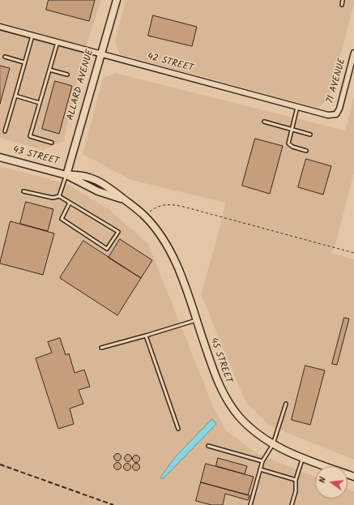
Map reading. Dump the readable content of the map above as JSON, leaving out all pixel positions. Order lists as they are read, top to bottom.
{
  "streets": {
    "main road": ["ALLARD AVENUE", "43 STREET", "45 STREET"],
    "street": ["42 STREET", "71 AVENUE"]
  },
  "crossings": [
    ["42 STREET", "71 AVENUE"],
    ["42 STREET", "ALLARD AVENUE"],
    ["ALLARD AVENUE", "43 STREET"],
    ["ALLARD AVENUE", "45 STREET"],
    ["43 STREET", "45 STREET"]
  ],
  "north": "left"
}
